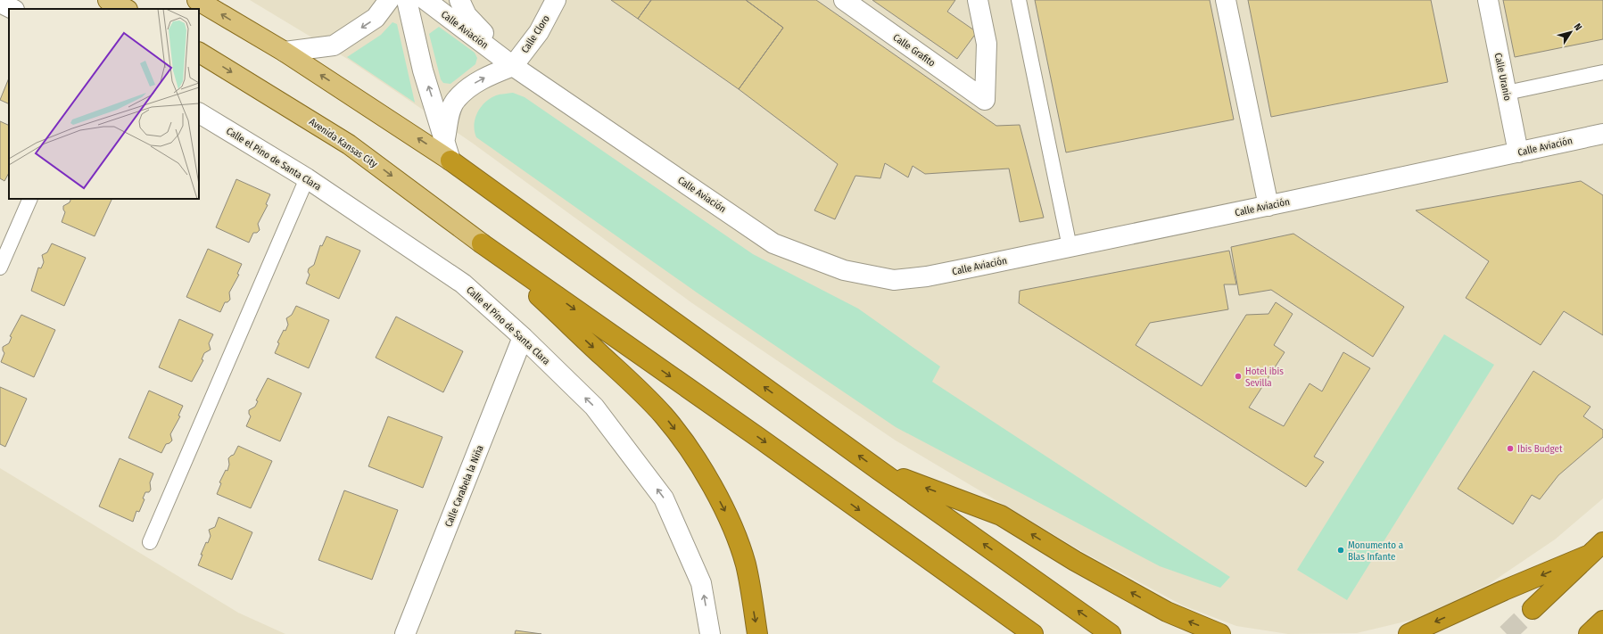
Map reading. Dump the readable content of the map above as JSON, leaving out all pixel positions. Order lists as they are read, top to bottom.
{
  "streets": {
    "main road": ["Avenida Kansas City"],
    "street": [
      "Calle Aviación",
      "Calle Cloro",
      "Calle Grafito",
      "Calle Uranio",
      "Calle el Pino de Santa Clara",
      "Calle Carabela la Niña"
    ]
  },
  "crossings": [
    ["Calle Aviación", "Calle Cloro"],
    ["Calle Aviación", "Calle Uranio"],
    ["Calle el Pino de Santa Clara", "Calle Carabela la Niña"]
  ],
  "one_way": ["Calle el Pino de Santa Clara"],
  "places": ["Hotel ibis Sevilla", "Ibis Budget", "Monumento a Blas Infante"],
  "north": "top right"
}
